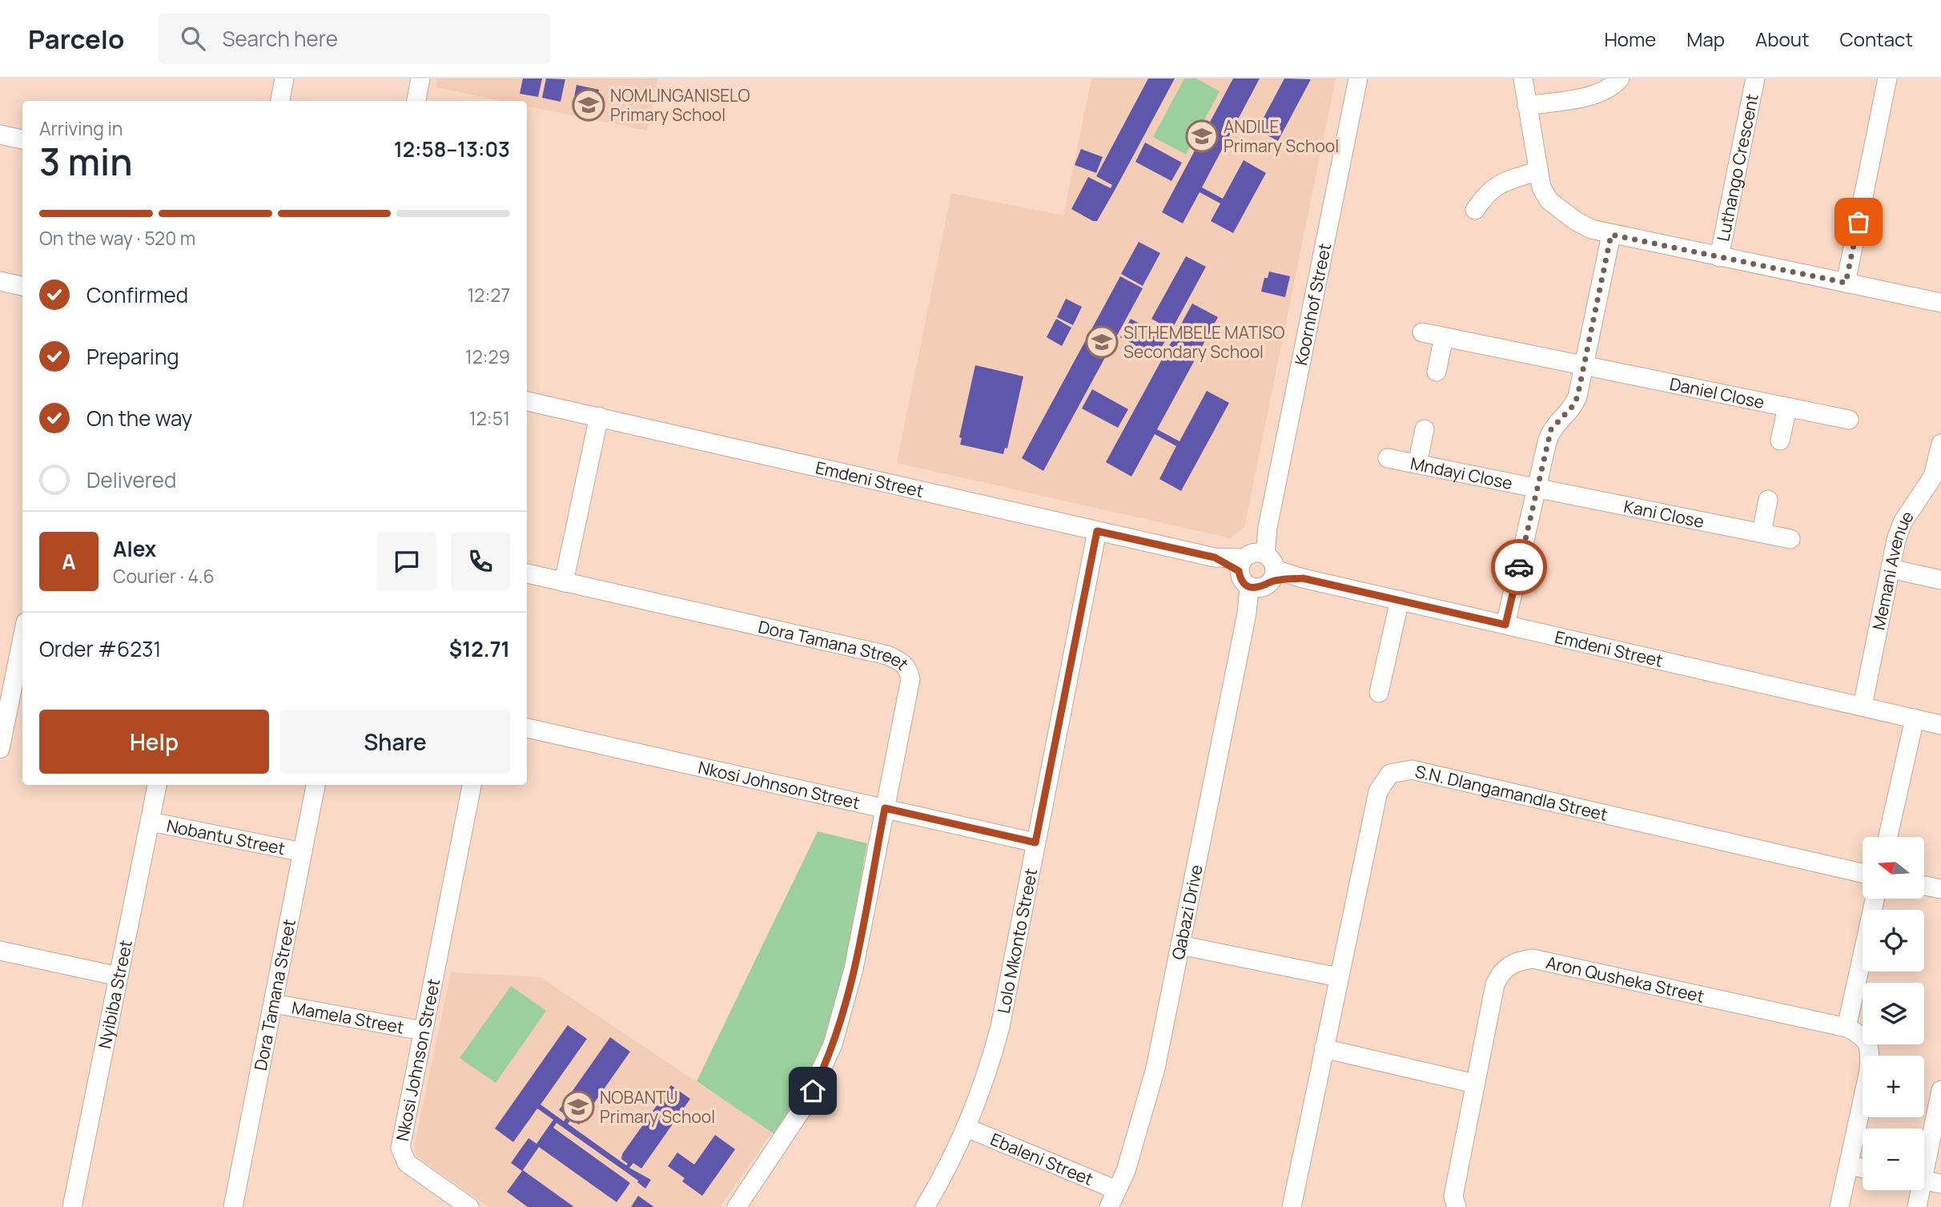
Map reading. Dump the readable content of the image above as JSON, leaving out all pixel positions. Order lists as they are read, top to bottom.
{
  "streets": {
    "street": [
      "Luthango Crescent",
      "Koornhof Street",
      "Daniel Close",
      "Mndayi Close",
      "Emdeni Street",
      "Kani Close",
      "Memani Avenue",
      "Dora Tamana Street",
      "Nkosi Johnson Street",
      "S.N. Dlangamandla Street",
      "Nobantu Street",
      "Qabazi Drive",
      "Lolo Mkonto Street",
      "Aron Qusheka Street",
      "Nyibiba Street",
      "Mamela Street",
      "Ebaleni Street"
    ]
  },
  "crossings": [
    ["Koornhof Street", "Emdeni Street"],
    ["Koornhof Street", "Qabazi Drive"],
    ["Mndayi Close", "Kani Close"],
    ["Emdeni Street", "Memani Avenue"],
    ["Emdeni Street", "Qabazi Drive"],
    ["Emdeni Street", "Lolo Mkonto Street"],
    ["Dora Tamana Street", "Nkosi Johnson Street"],
    ["Dora Tamana Street", "Nobantu Street"],
    ["Dora Tamana Street", "Mamela Street"],
    ["Nkosi Johnson Street", "Lolo Mkonto Street"],
    ["Nkosi Johnson Street", "Mamela Street"],
    ["Nobantu Street", "Nyibiba Street"],
    ["Qabazi Drive", "Ebaleni Street"],
    ["Lolo Mkonto Street", "Ebaleni Street"]
  ],
  "places": {
    "school or university": [
      "NOMLINGANISELO Primary School",
      "ANDILE Primary School",
      "SITHEMBELE MATISO Secondary School",
      "NOBANTU Primary School"
    ]
  },
  "north": "left",
  "page": {
    "header": "Parcelo",
    "search": "Search here",
    "nav": [
      "Home",
      "Map",
      "About",
      "Contact"
    ],
    "heading": ["3 min", "Arriving in", "12:58–13:03"],
    "panel": [
      "Alex",
      "Courier · 4.6",
      "Order #6231",
      "$12.71"
    ],
    "bar": "On the way · 520 m",
    "list": [
      ["Confirmed", "12:27"],
      ["Preparing", "12:29"],
      ["On the way", "12:51"],
      "Delivered"
    ],
    "round": "A",
    "buttons": ["Help", "Share"],
    "map_buttons": ["+", "−"]
  }
}
